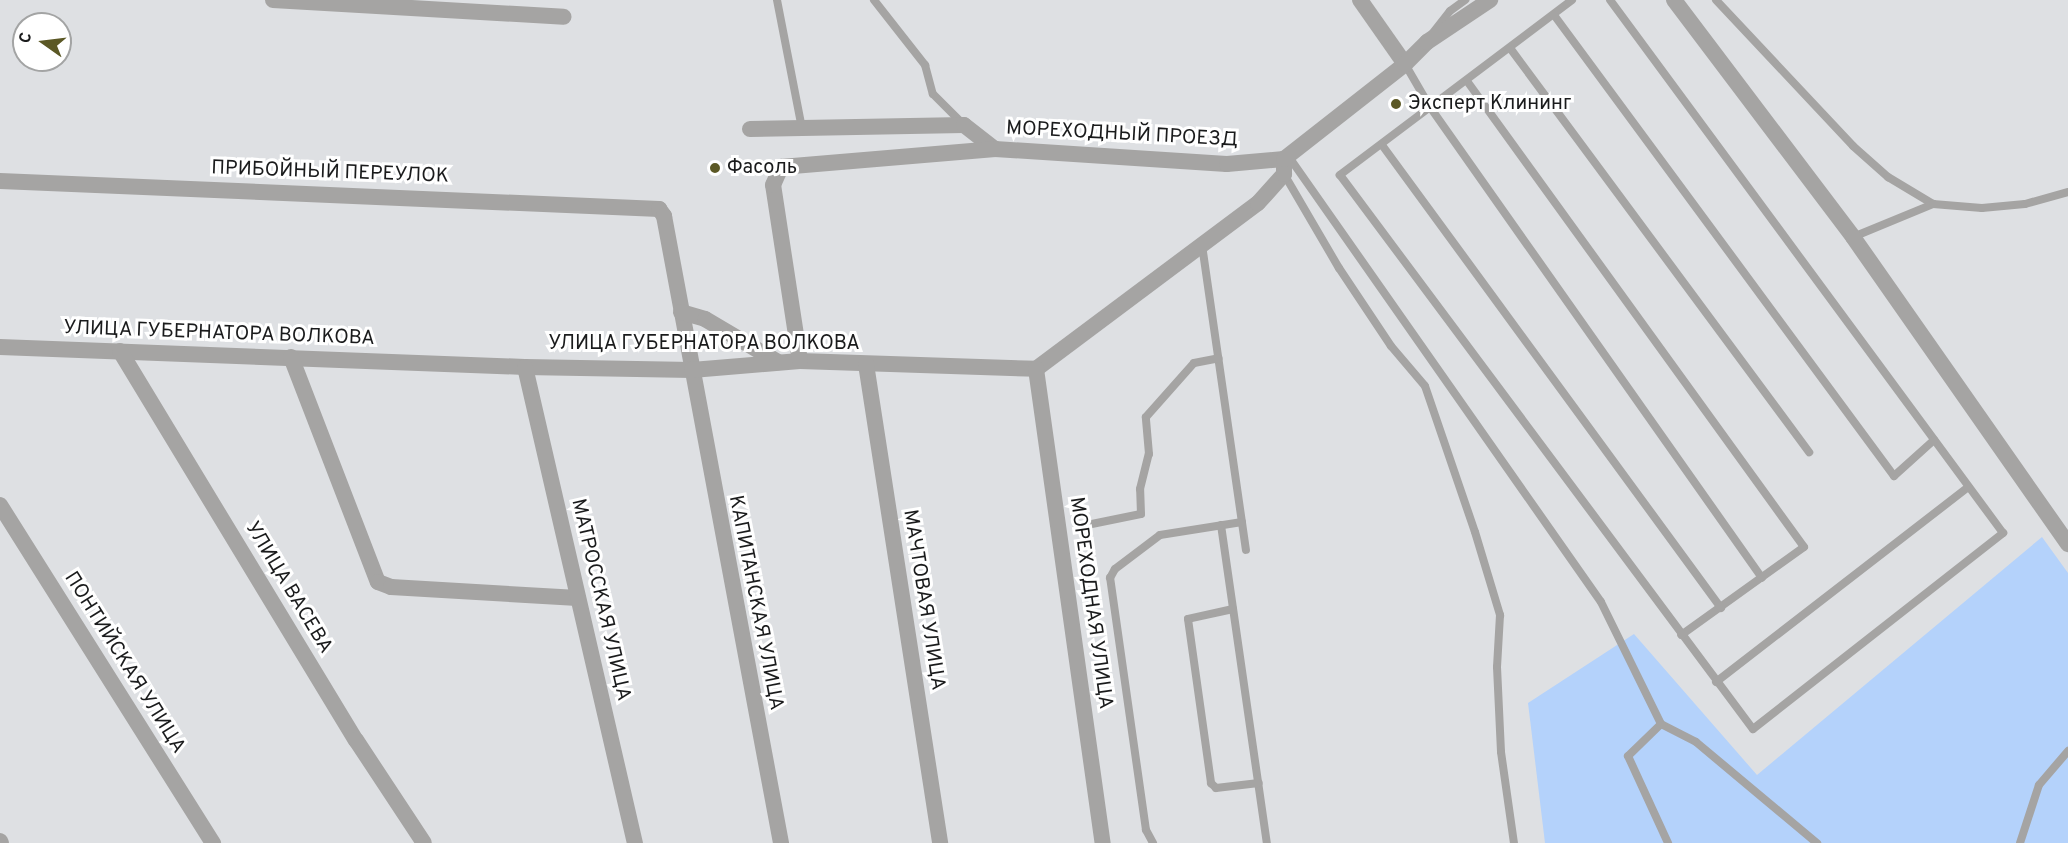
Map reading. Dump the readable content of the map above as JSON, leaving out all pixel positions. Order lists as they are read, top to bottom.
{
  "streets": {
    "street": [
      "МОРЕХОДНЫЙ ПРОЕЗД",
      "ПРИБОЙНЫЙ ПЕРЕУЛОК",
      "УЛИЦА ГУБЕРНАТОРА ВОЛКОВА",
      "УЛИЦА ВАСЕВА",
      "МАТРОССКАЯ УЛИЦА",
      "МАЧТОВАЯ УЛИЦА",
      "КАПИТАНСКАЯ УЛИЦА",
      "МОРЕХОДНАЯ УЛИЦА",
      "ПОНТИЙСКАЯ УЛИЦА"
    ]
  },
  "crossings": [
    ["ПРИБОЙНЫЙ ПЕРЕУЛОК", "КАПИТАНСКАЯ УЛИЦА"],
    ["УЛИЦА ГУБЕРНАТОРА ВОЛКОВА", "УЛИЦА ВАСЕВА"],
    ["УЛИЦА ГУБЕРНАТОРА ВОЛКОВА", "МАТРОССКАЯ УЛИЦА"],
    ["УЛИЦА ГУБЕРНАТОРА ВОЛКОВА", "МАЧТОВАЯ УЛИЦА"],
    ["УЛИЦА ГУБЕРНАТОРА ВОЛКОВА", "КАПИТАНСКАЯ УЛИЦА"],
    ["УЛИЦА ГУБЕРНАТОРА ВОЛКОВА", "МОРЕХОДНАЯ УЛИЦА"]
  ],
  "places": ["Эксперт Клининг", "Фасоль"],
  "north": "left"
}
